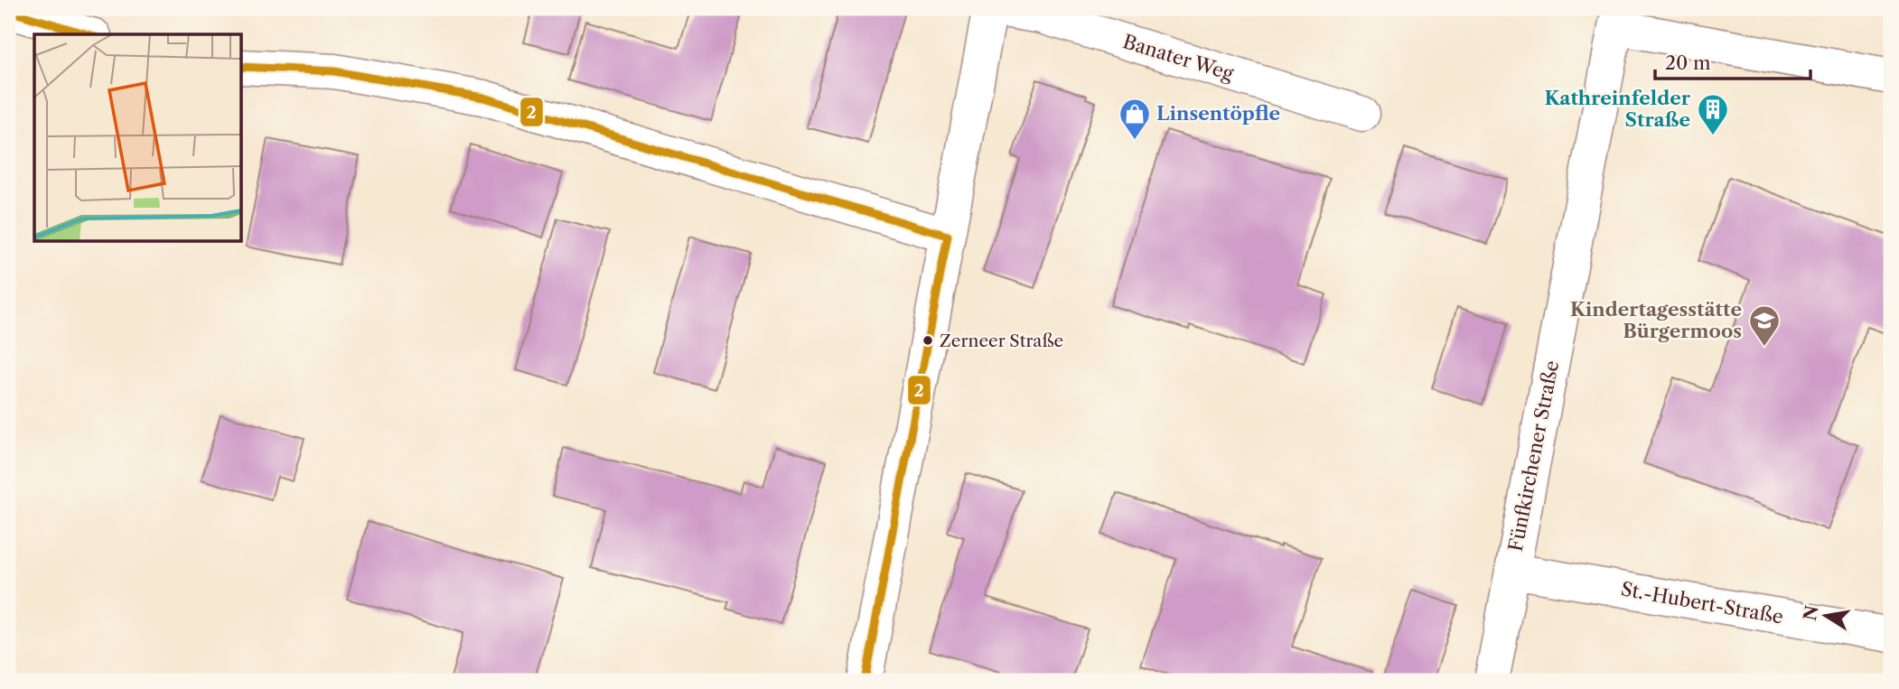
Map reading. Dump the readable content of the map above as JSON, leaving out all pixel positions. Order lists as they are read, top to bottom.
{
  "streets": {
    "street": ["Banater Weg", "Fünfkirchener Straße", "St.-Hubert-Straße"]
  },
  "crossings": [
    ["Fünfkirchener Straße", "St.-Hubert-Straße"]
  ],
  "places": {
    "building": ["Kathreinfelder Straße"],
    "shop": ["Linsentöpfle"],
    "other": ["Zerneer Straße"],
    "school or university": ["Kindertagesstätte Bürgermoos"]
  },
  "lines": ["transit line 2"],
  "scale_bar": "20 m",
  "north": "left"
}
